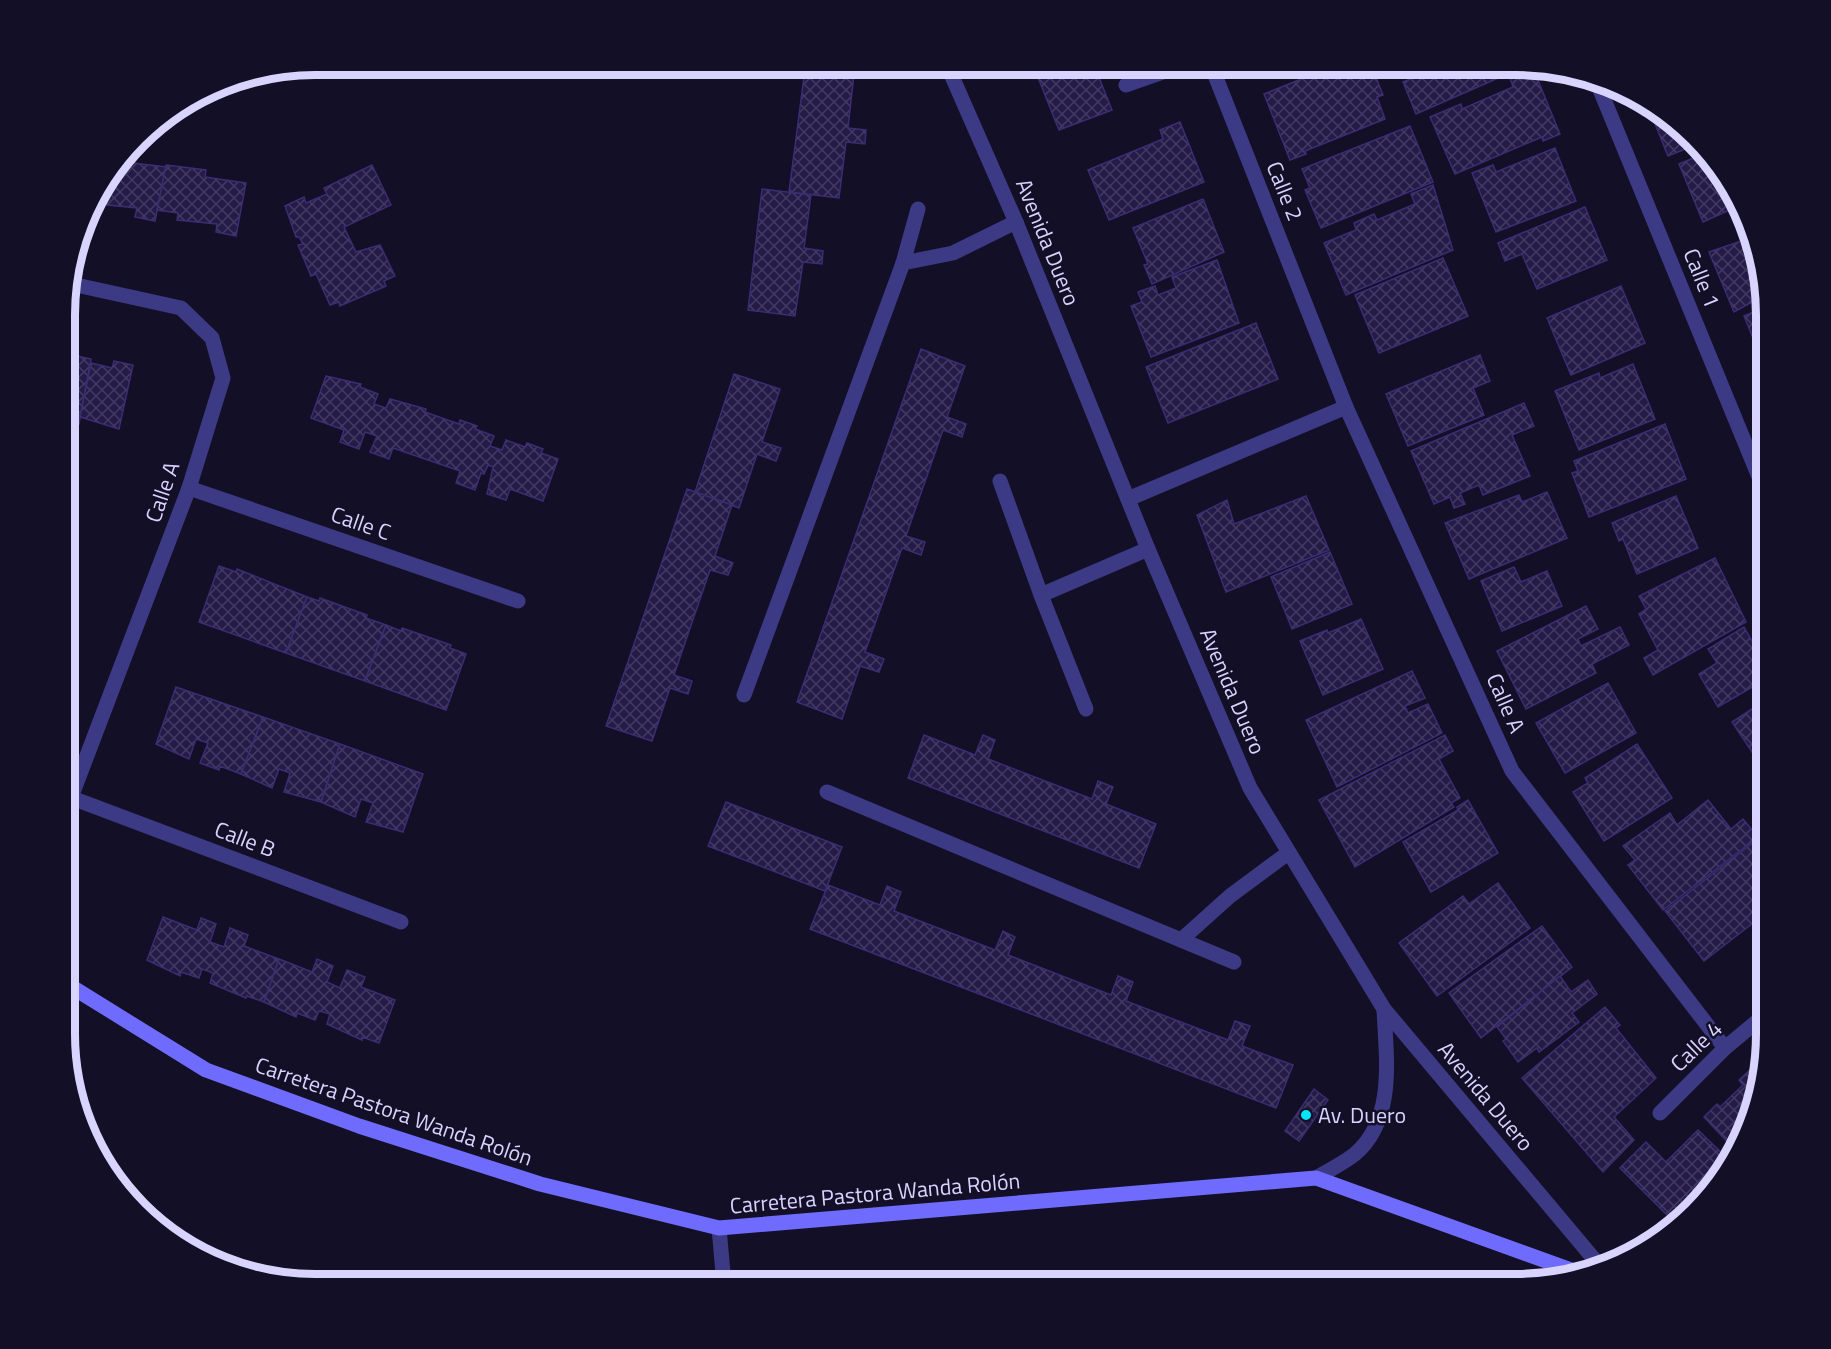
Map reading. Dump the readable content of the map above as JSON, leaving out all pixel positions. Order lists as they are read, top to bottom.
{
  "streets": {
    "street": [
      "Calle 2",
      "Avenida Duero",
      "Calle 1",
      "Calle A",
      "Calle C",
      "Calle B",
      "Calle 4",
      "Carretera Pastora Wanda Rolón"
    ]
  },
  "crossings": [
    ["Calle 2", "Calle A"],
    ["Calle A", "Calle C"],
    ["Calle A", "Calle 4"]
  ],
  "places": ["Av. Duero"]
}
